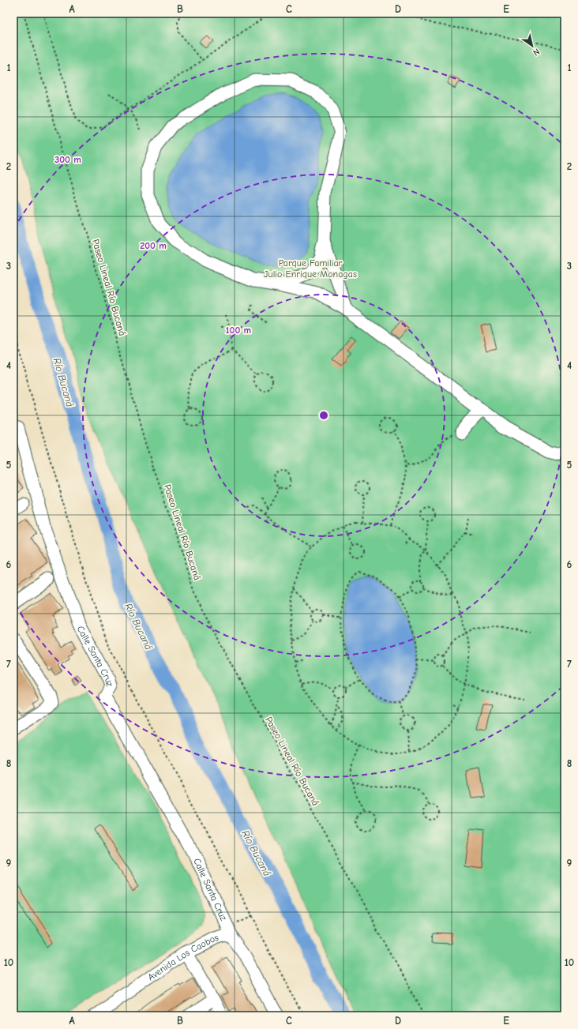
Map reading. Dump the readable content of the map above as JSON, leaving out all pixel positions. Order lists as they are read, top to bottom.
{
  "streets": {
    "street": ["Calle Santa Cruz", "Avenida Los Caobos"],
    "path": ["Paseo Lineal Río Bucaná"]
  },
  "crossings": [
    ["Calle Santa Cruz", "Avenida Los Caobos"]
  ],
  "water": ["Río Bucaná"],
  "parks": ["Parque Familiar Julio Enrique Monagas"],
  "north": "bottom right",
  "grid": {
    "columns": [
      "A",
      "B",
      "C",
      "D",
      "E"
    ],
    "rows": [
      "1",
      "2",
      "3",
      "4",
      "5",
      "6",
      "7",
      "8",
      "9",
      "10"
    ]
  },
  "rings": ["300 m", "200 m", "100 m"]
}
